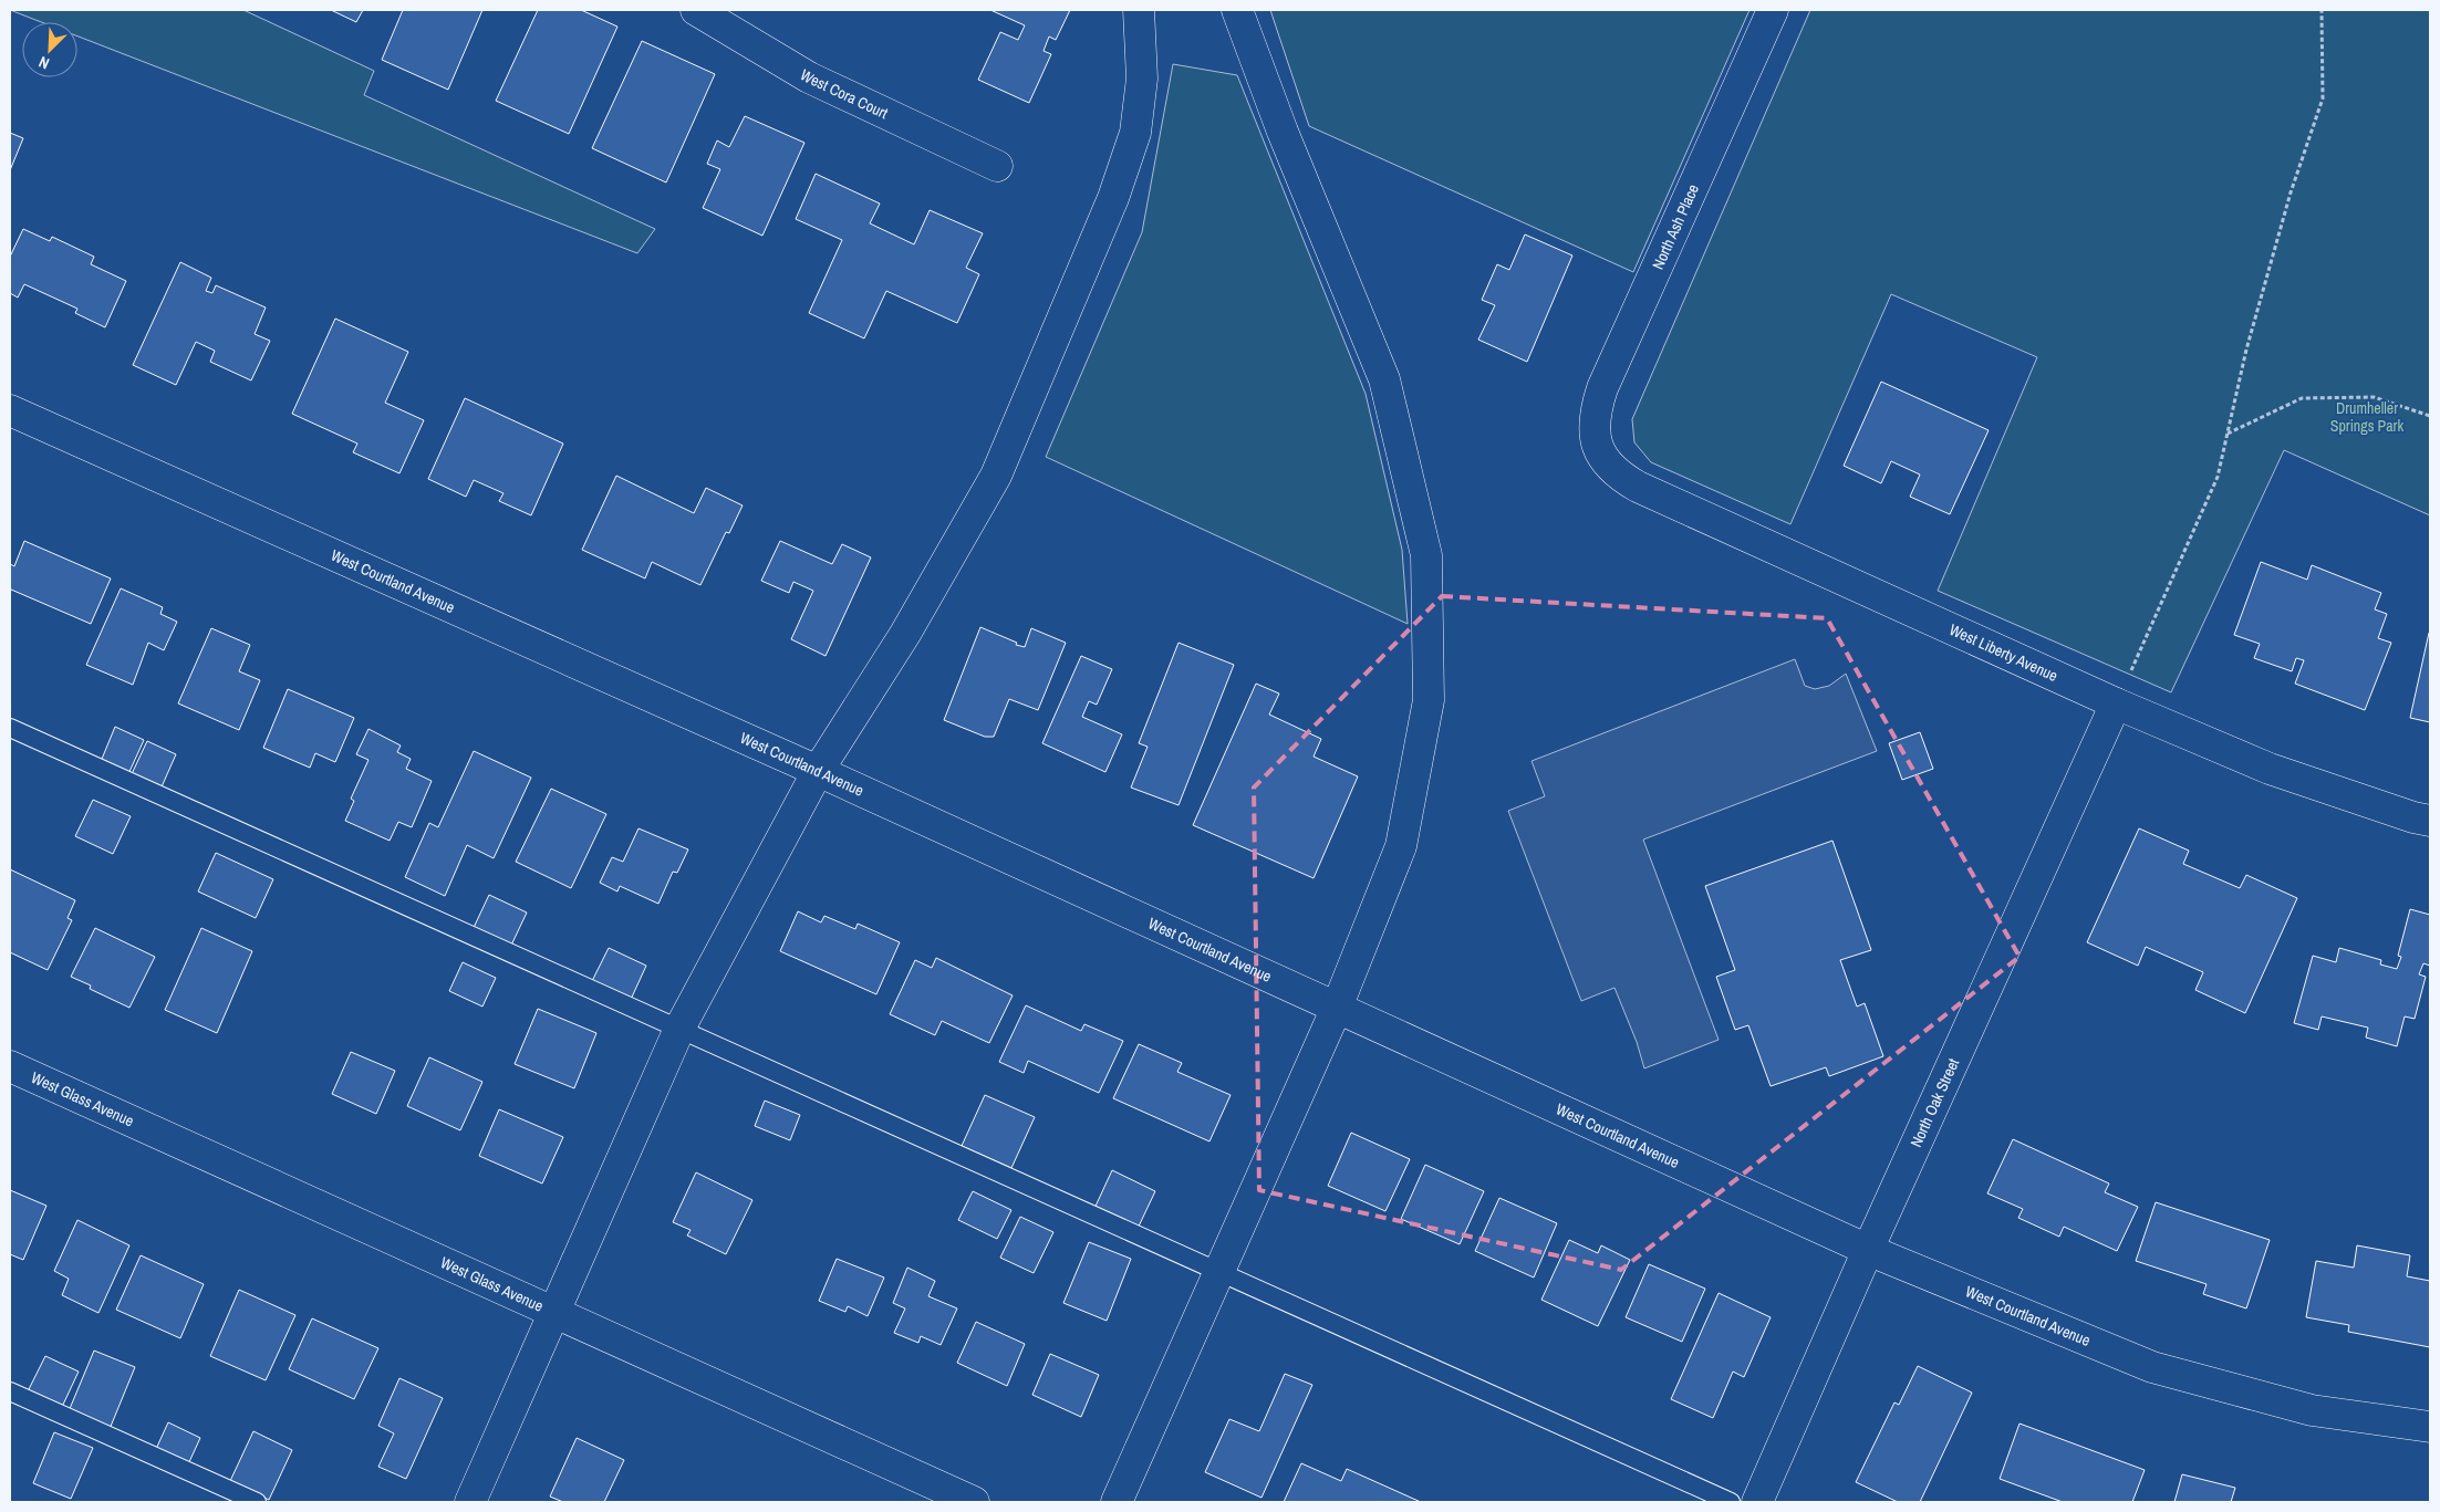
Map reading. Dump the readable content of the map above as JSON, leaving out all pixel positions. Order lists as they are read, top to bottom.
{
  "streets": {
    "street": [
      "West Cora Court",
      "North Ash Place",
      "West Courtland Avenue",
      "West Liberty Avenue",
      "West Glass Avenue",
      "North Oak Street"
    ]
  },
  "crossings": [
    ["North Ash Place", "West Liberty Avenue"],
    ["West Courtland Avenue", "North Oak Street"],
    ["West Liberty Avenue", "North Oak Street"]
  ],
  "parks": ["Drumheller Springs Park"],
  "north": "bottom left"
}
